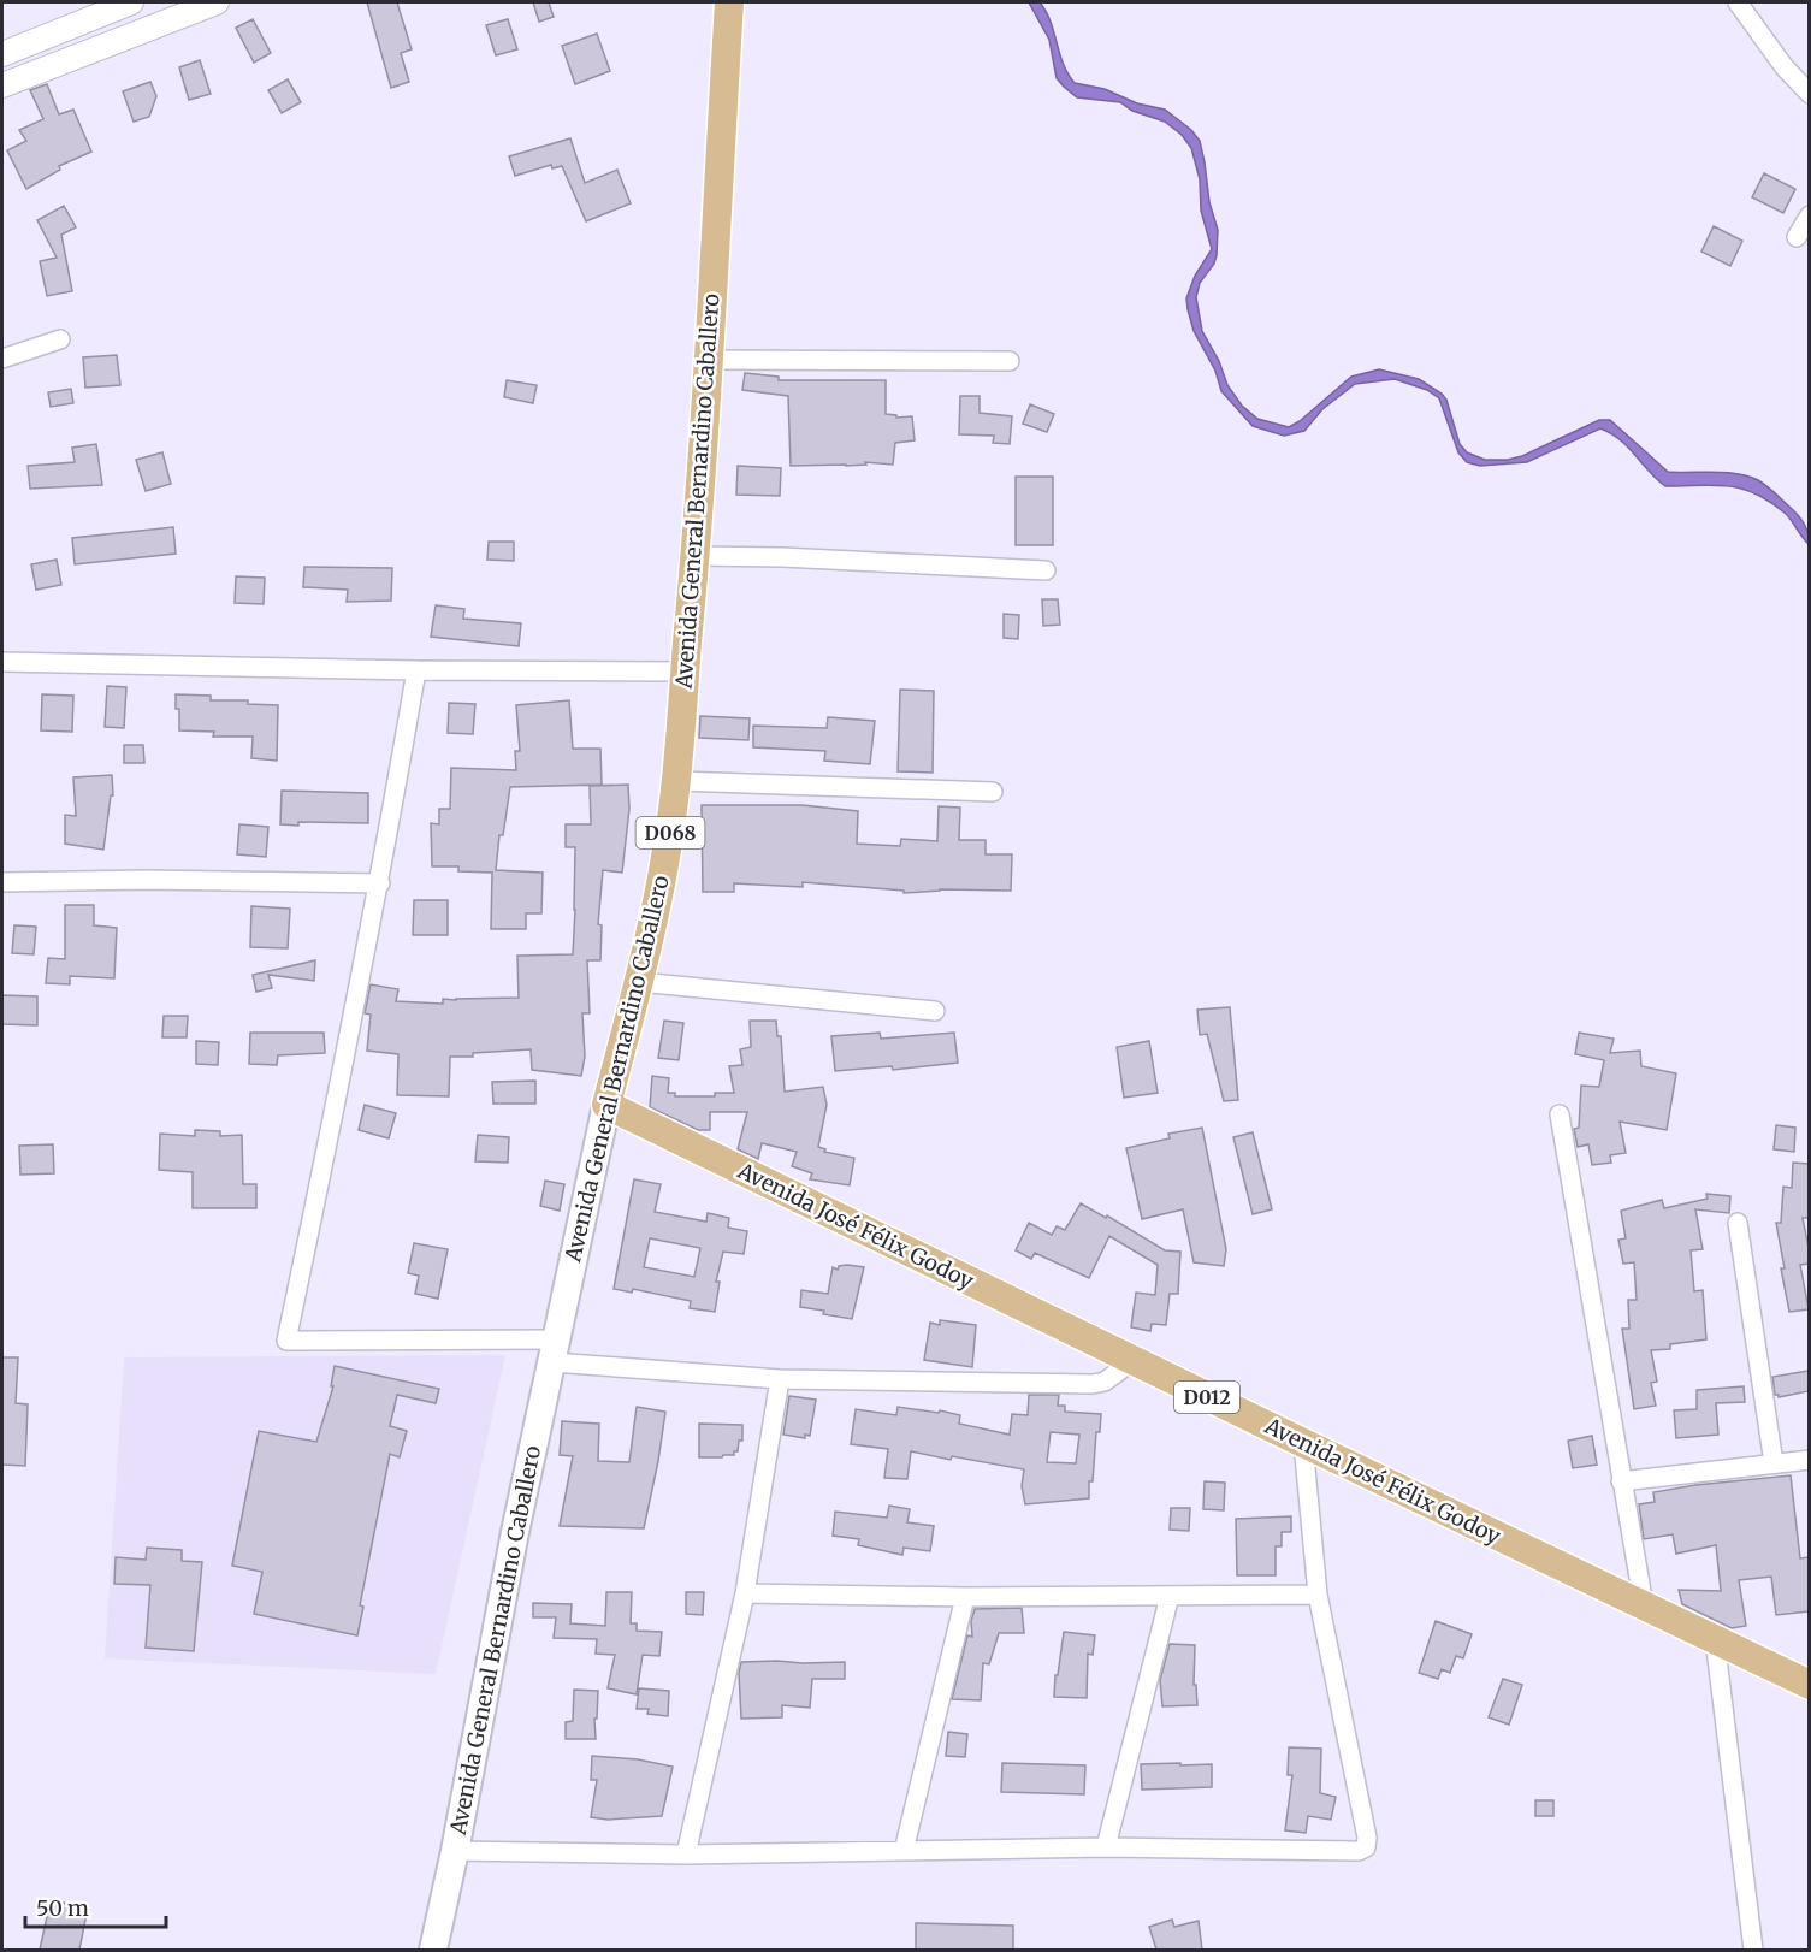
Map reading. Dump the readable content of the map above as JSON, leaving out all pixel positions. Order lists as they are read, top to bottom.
{
  "streets": {
    "main road": [
      "Avenida General Bernardino Caballero",
      "D068",
      "Avenida José Félix Godoy",
      "D012"
    ]
  },
  "crossings": [
    ["Avenida General Bernardino Caballero", "Avenida José Félix Godoy"]
  ],
  "scale_bar": "50 m"
}
